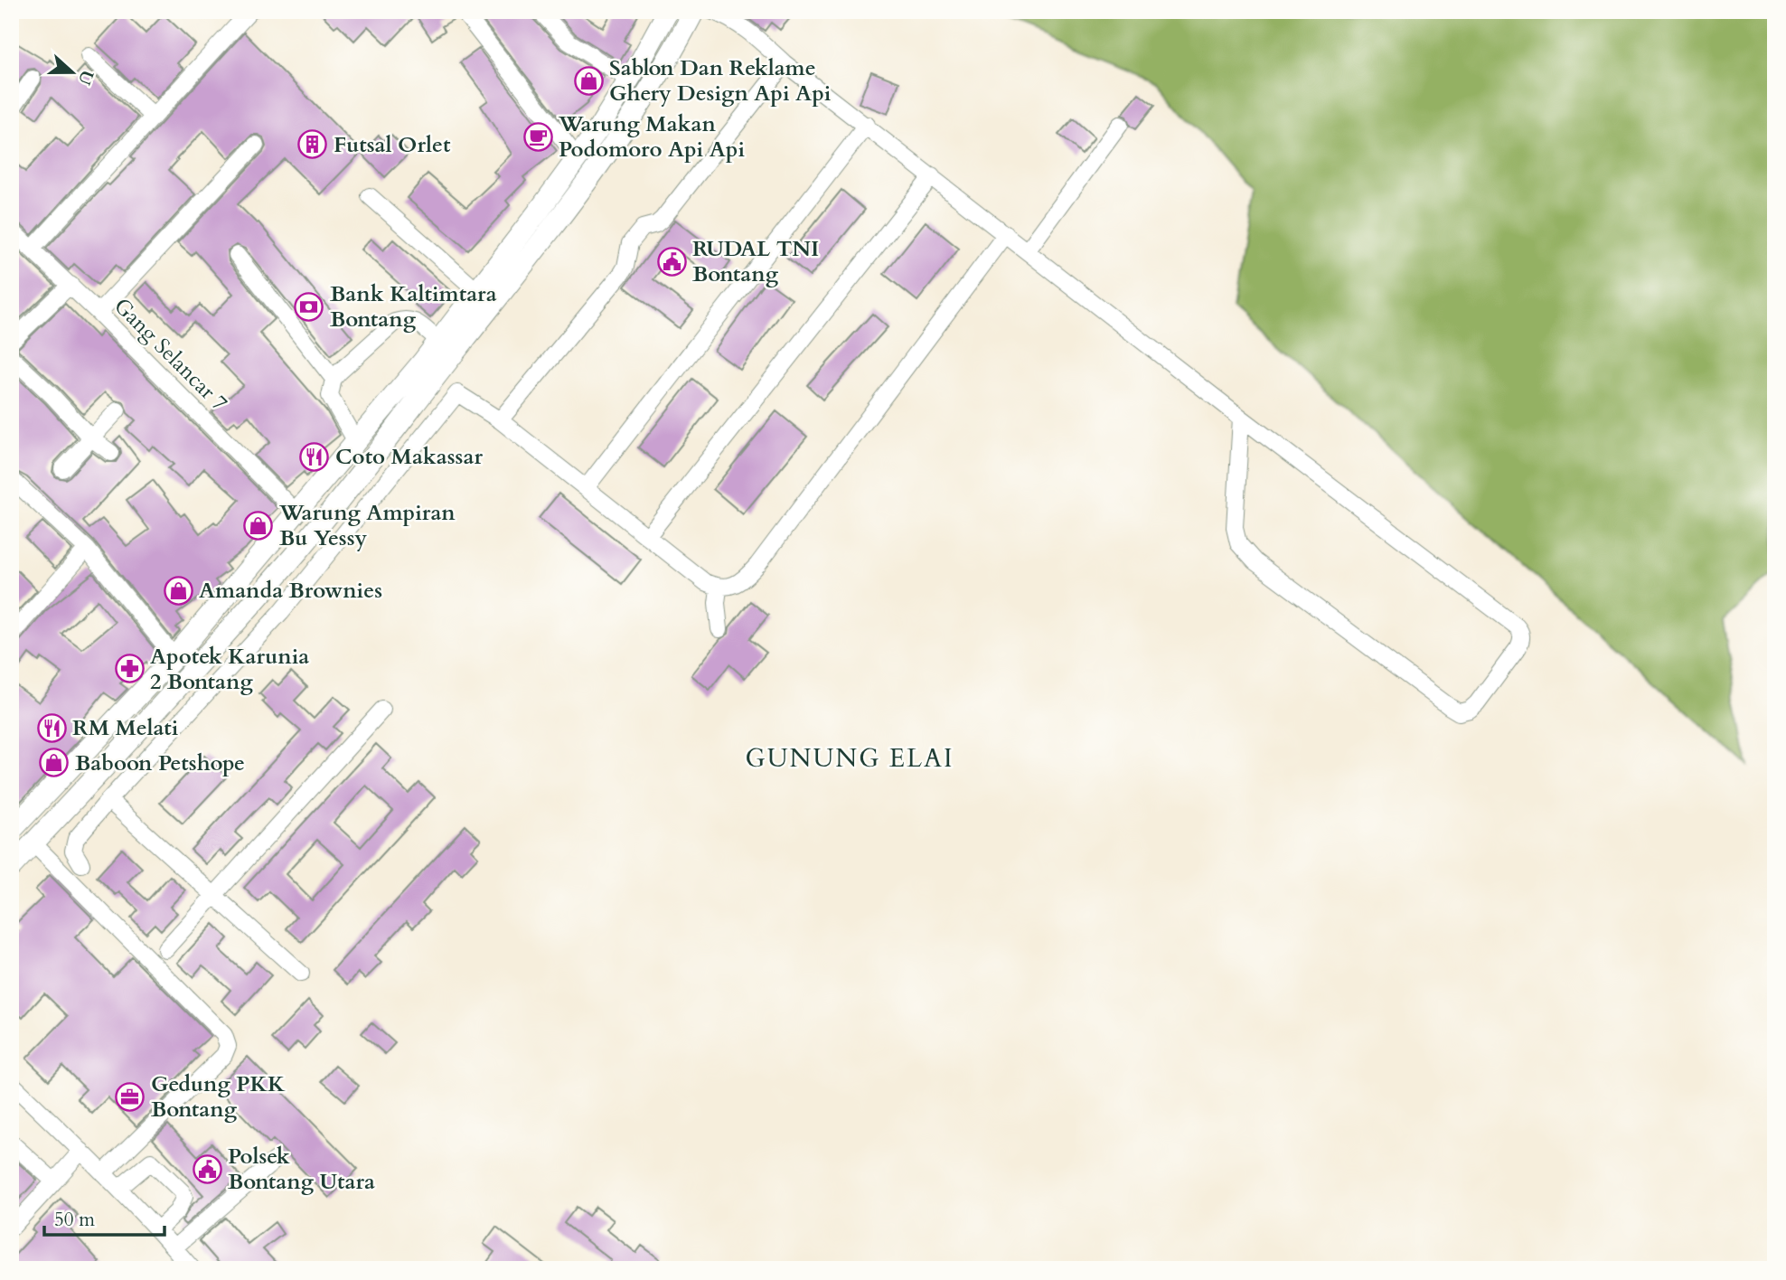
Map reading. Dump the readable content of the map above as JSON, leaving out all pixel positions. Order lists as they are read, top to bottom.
{
  "streets": {
    "street": ["Gang Selancar 7"]
  },
  "districts": ["GUNUNG ELAI"],
  "places": {
    "shop": [
      "Sablon Dan Reklame Ghery Design Api Api",
      "Warung Ampiran Bu Yessy",
      "Amanda Brownies",
      "Baboon Petshope"
    ],
    "cafe": ["Warung Makan Podomoro Api Api"],
    "building": ["Futsal Orlet"],
    "public building": ["RUDAL TNI Bontang", "Polsek Bontang Utara"],
    "bank": ["Bank Kaltimtara Bontang"],
    "restaurant": ["Coto Makassar", "RM Melati"],
    "pharmacy": ["Apotek Karunia 2 Bontang"],
    "office": ["Gedung PKK Bontang"]
  },
  "scale_bar": "50 m",
  "north": "right"
}
